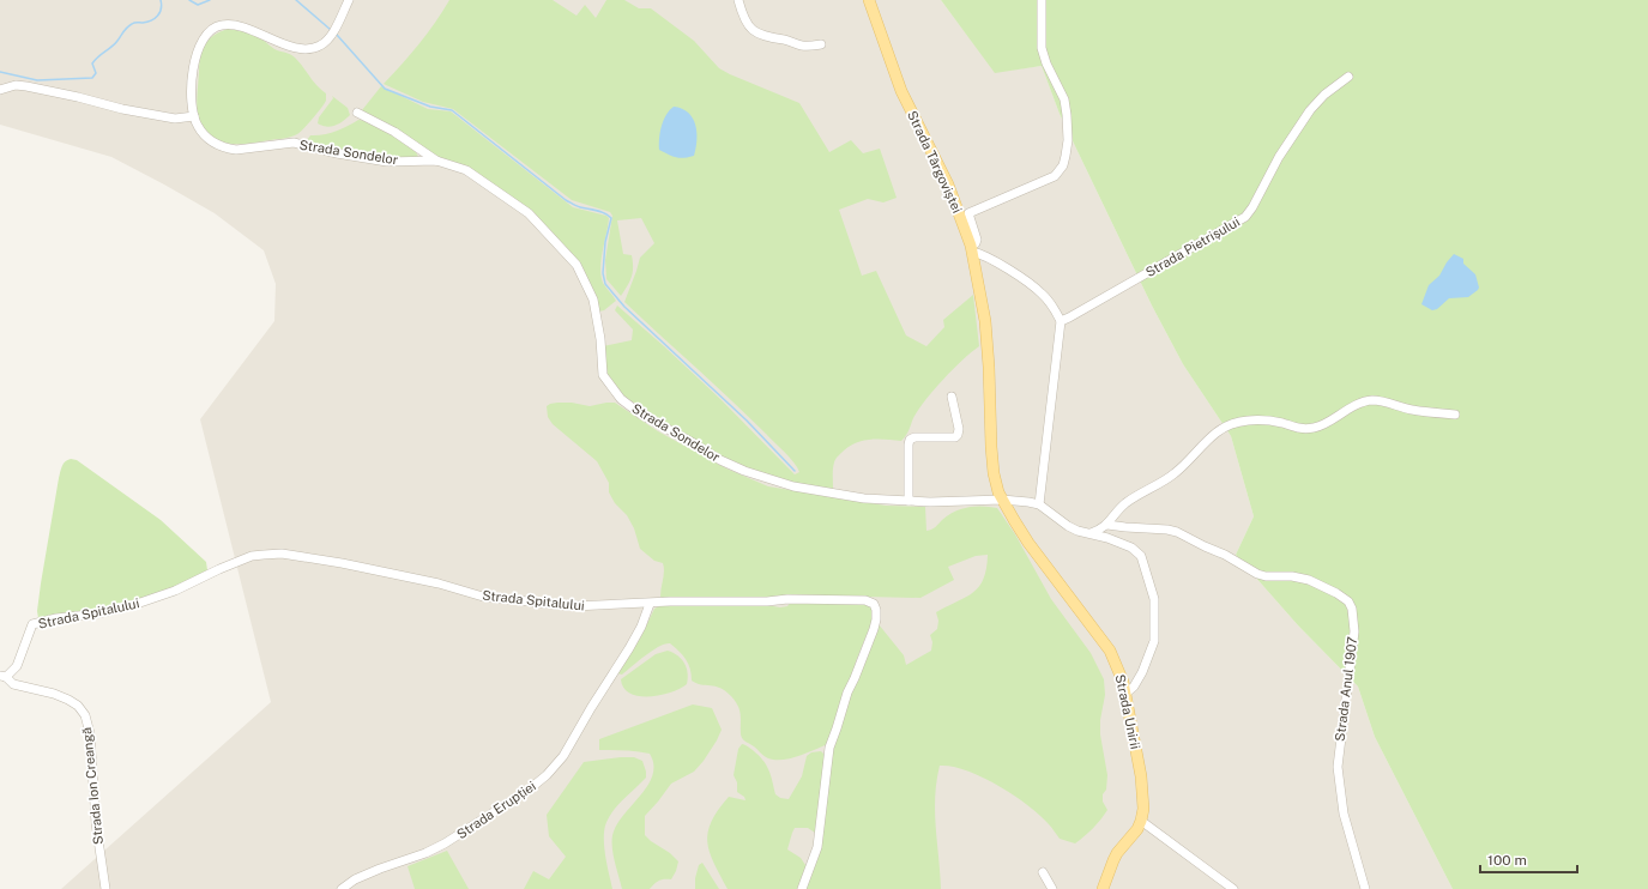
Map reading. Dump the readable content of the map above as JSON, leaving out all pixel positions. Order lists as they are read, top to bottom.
{
  "streets": {
    "main road": ["Strada Târgoviștei", "Strada Unirii"],
    "street": [
      "Strada Sondelor",
      "Strada Pietrișului",
      "Strada Spitalului",
      "Strada Anul 1907",
      "Strada Ion Creangă",
      "Strada Erupției"
    ]
  },
  "crossings": [
    ["Strada Sondelor", "Strada Târgoviștei"],
    ["Strada Sondelor", "Strada Unirii"],
    ["Strada Târgoviștei", "Strada Unirii"],
    ["Strada Spitalului", "Strada Ion Creangă"],
    ["Strada Spitalului", "Strada Erupției"]
  ],
  "scale_bar": "100 m"
}
